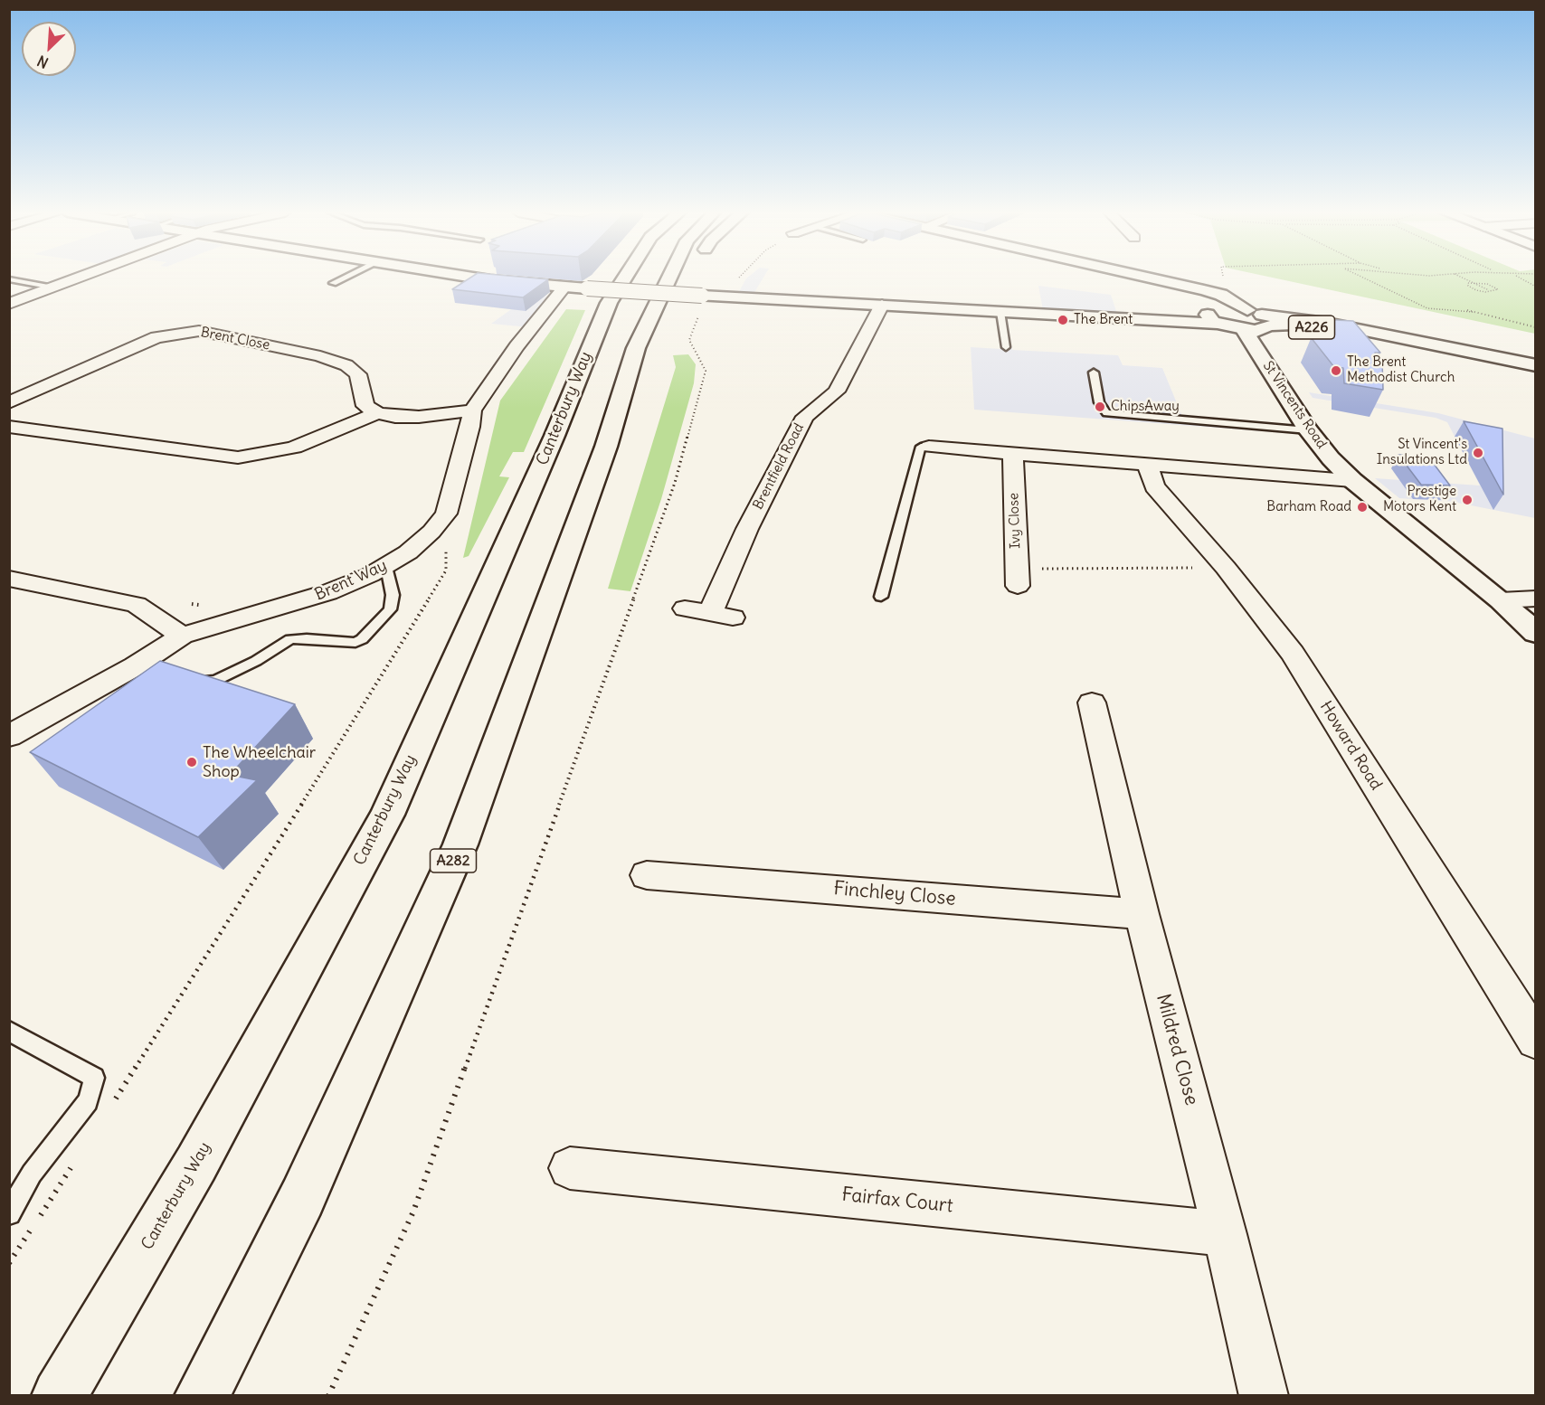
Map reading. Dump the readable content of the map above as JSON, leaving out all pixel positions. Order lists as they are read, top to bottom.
{
  "streets": {
    "main road": [
      "A226",
      "St Vincents Road",
      "Canterbury Way",
      "A282"
    ],
    "street": [
      "Brent Close",
      "Brentfield Road",
      "Ivy Close",
      "Brent Way",
      "Howard Road",
      "Finchley Close",
      "Mildred Close",
      "Fairfax Court"
    ]
  },
  "crossings": [
    ["A226", "St Vincents Road"],
    ["Finchley Close", "Mildred Close"],
    ["Mildred Close", "Fairfax Court"]
  ],
  "places": [
    "The Brent",
    "The Brent Methodist Church",
    "ChipsAway",
    "St Vincent's Insulations Ltd",
    "Prestige Motors Kent",
    "Barham Road",
    "The Wheelchair Shop"
  ],
  "north": "bottom left"
}
